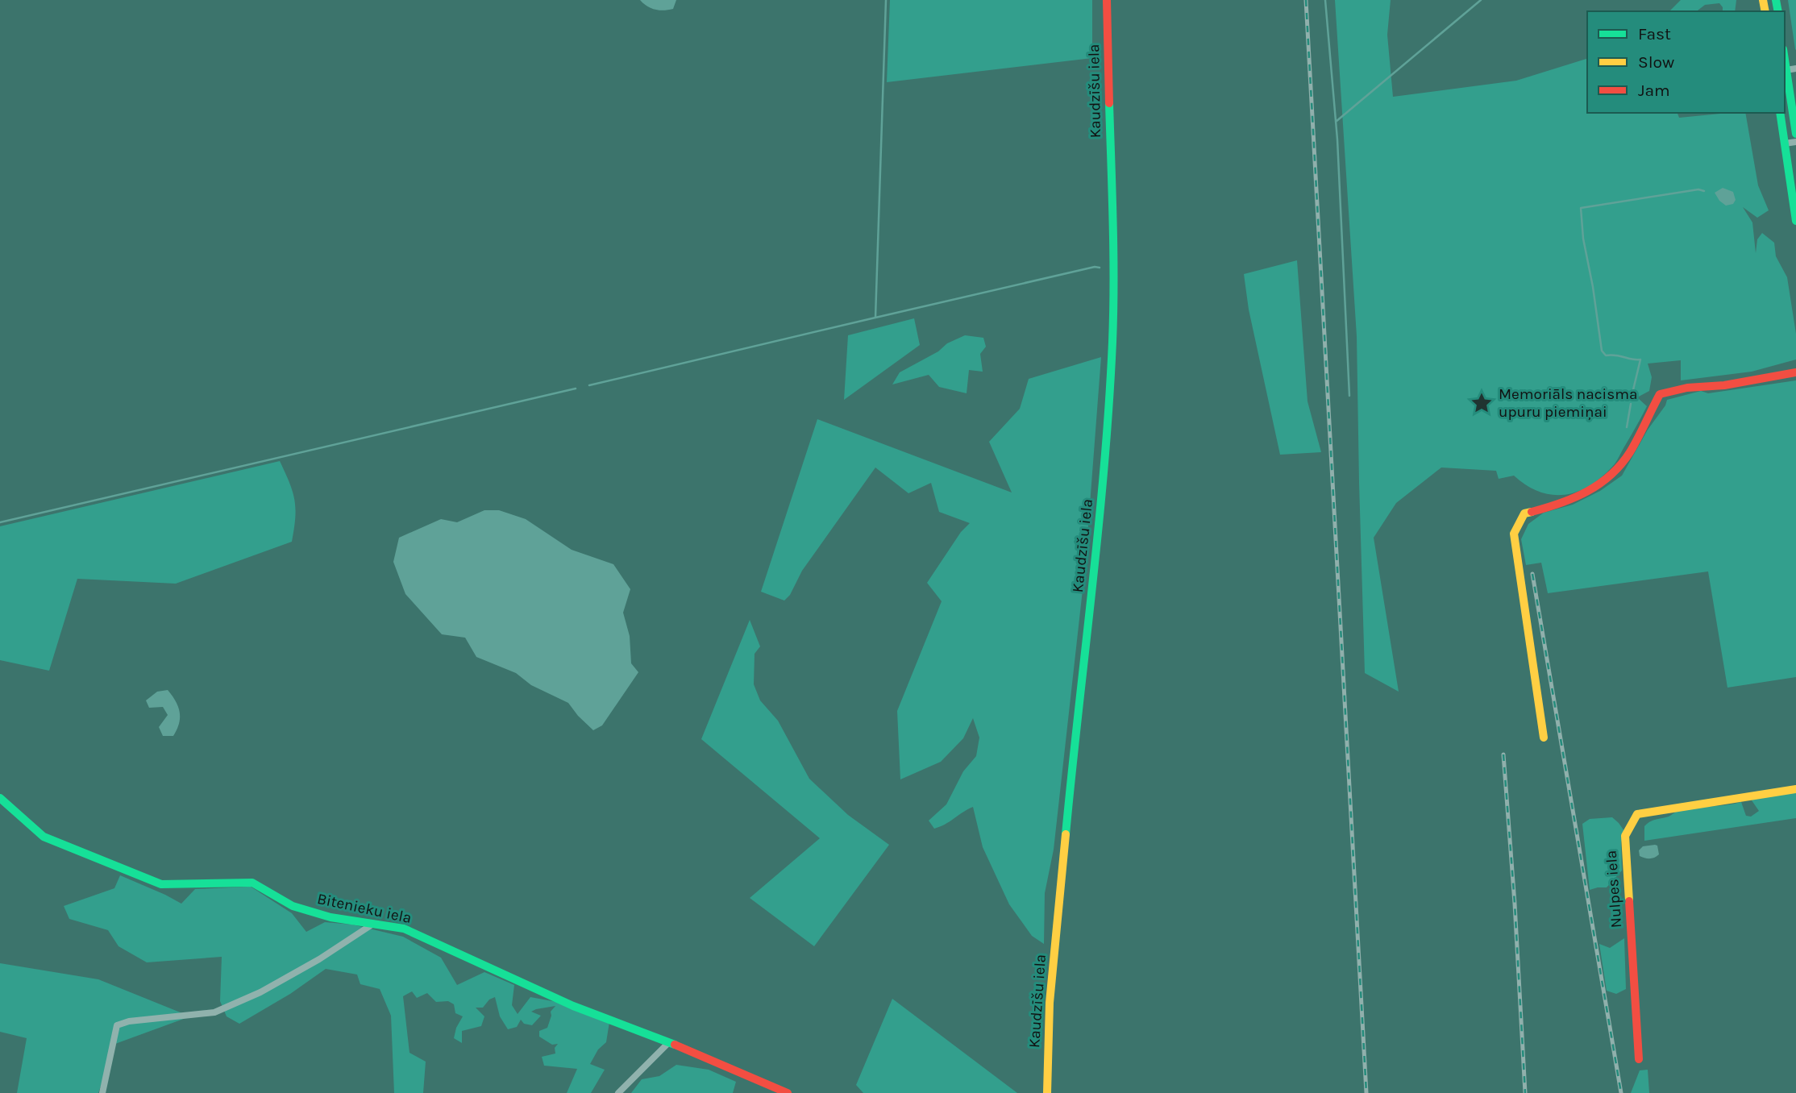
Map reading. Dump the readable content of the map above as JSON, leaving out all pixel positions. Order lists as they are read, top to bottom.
{
  "streets": {
    "main road": ["Kaudzīšu iela", "Nulpes iela", "Bitenieku iela"]
  },
  "places": {
    "place": ["Memoriāls nacisma upuru piemiņai"]
  },
  "legend": ["Fast", "Slow", "Jam"]
}
